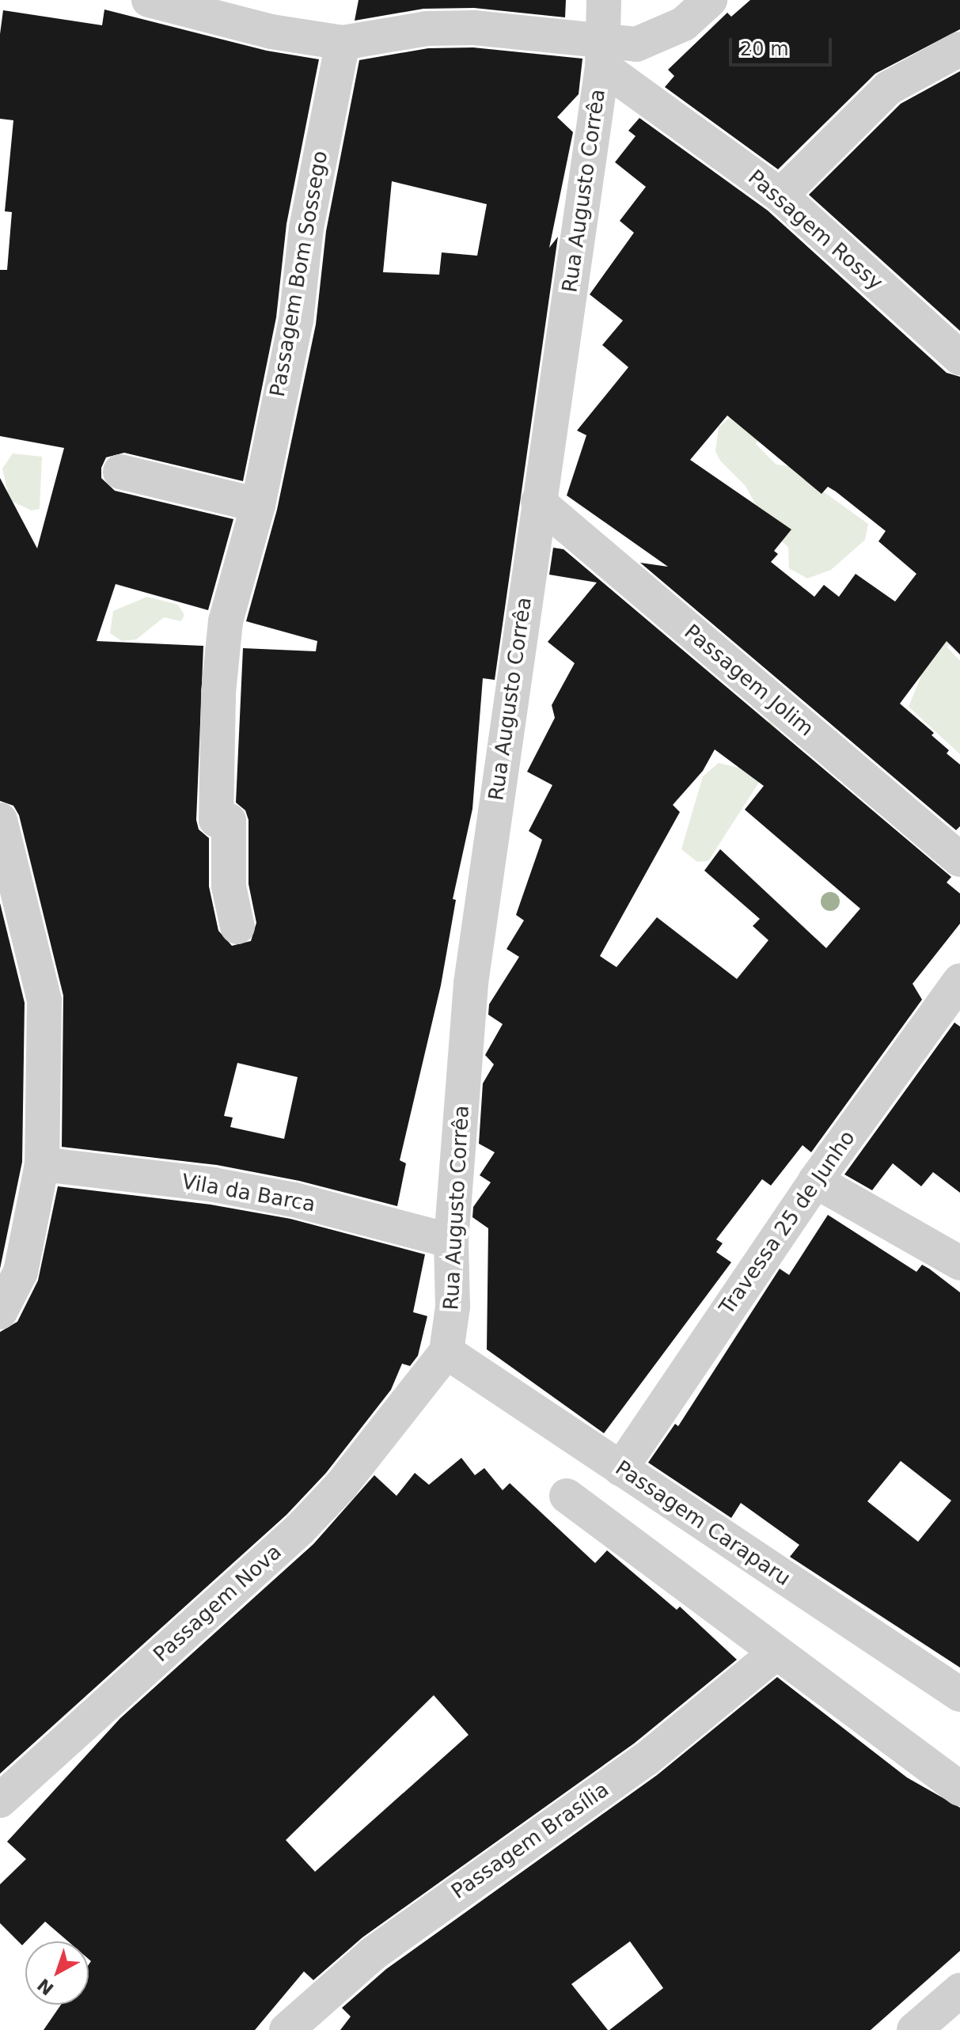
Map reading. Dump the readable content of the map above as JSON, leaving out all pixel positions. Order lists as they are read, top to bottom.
{
  "streets": {
    "street": [
      "Rua Augusto Corrêa",
      "Passagem Rossy",
      "Passagem Bom Sossego",
      "Passagem Jolim",
      "Vila da Barca",
      "Travessa 25 de Junho",
      "Passagem Caraparu",
      "Passagem Nova",
      "Passagem Brasília"
    ]
  },
  "crossings": [
    ["Rua Augusto Corrêa", "Passagem Rossy"],
    ["Rua Augusto Corrêa", "Passagem Jolim"],
    ["Rua Augusto Corrêa", "Vila da Barca"],
    ["Rua Augusto Corrêa", "Passagem Caraparu"],
    ["Rua Augusto Corrêa", "Passagem Nova"],
    ["Passagem Rossy", "Passagem Bom Sossego"],
    ["Travessa 25 de Junho", "Passagem Caraparu"],
    ["Passagem Caraparu", "Passagem Nova"]
  ],
  "scale_bar": "20 m",
  "north": "bottom left"
}
